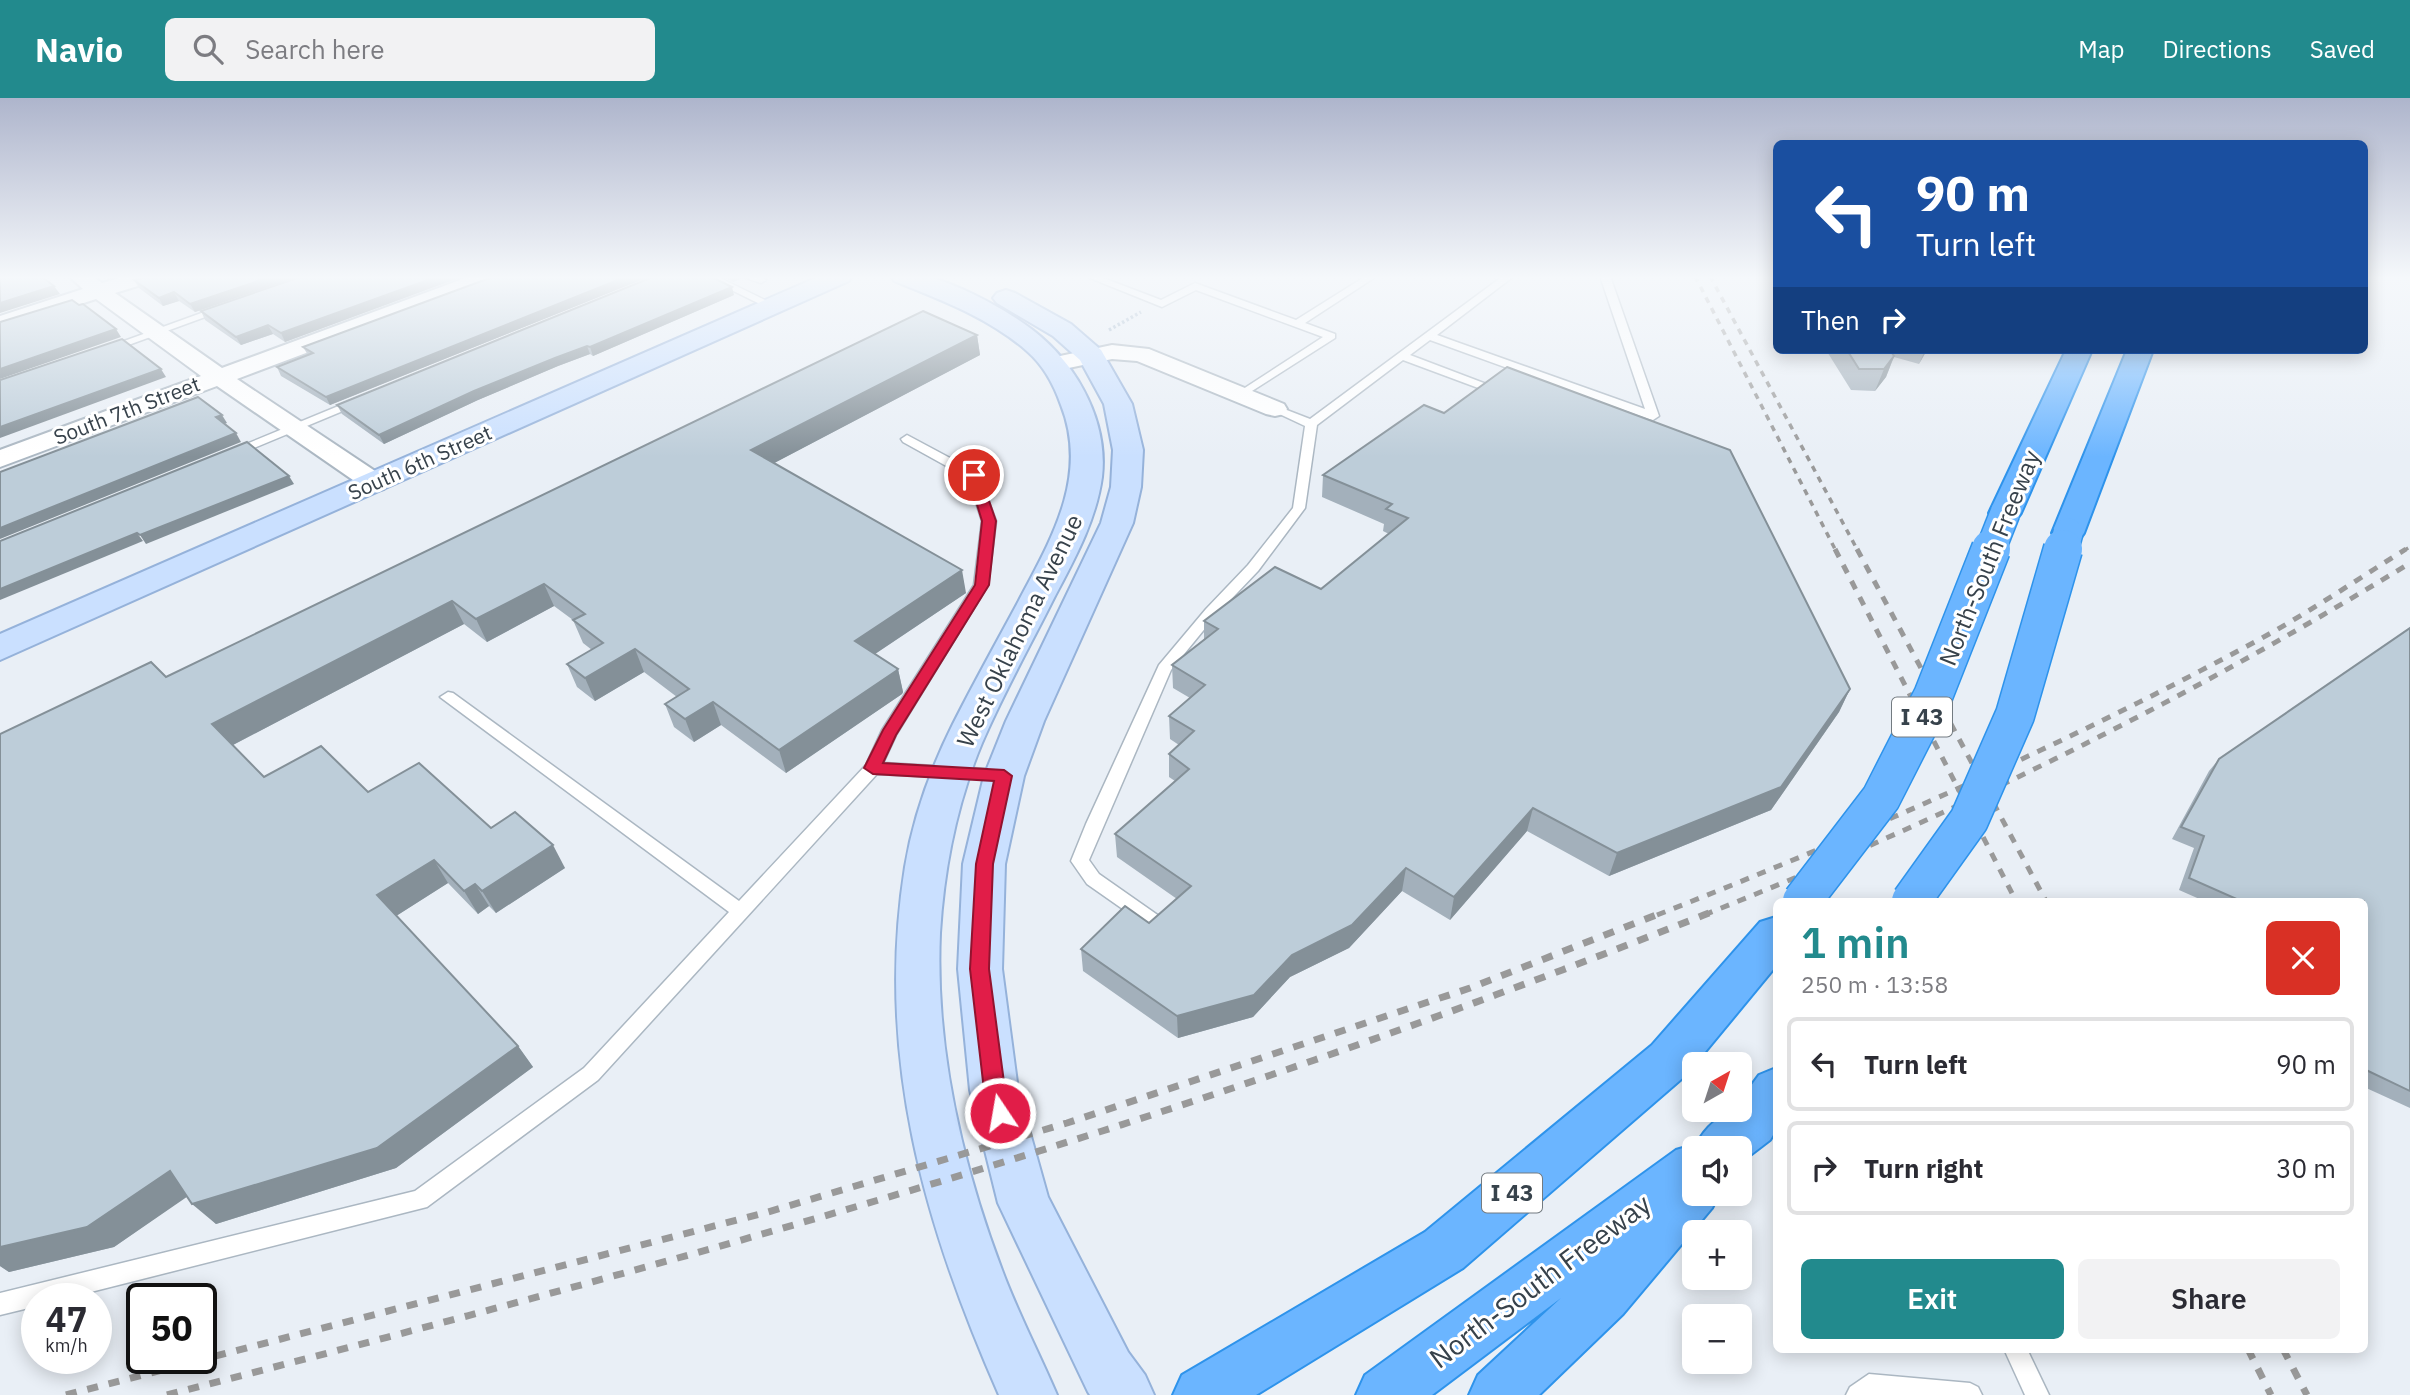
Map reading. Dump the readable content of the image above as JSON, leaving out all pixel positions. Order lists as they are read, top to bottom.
{
  "streets": {
    "highway": ["North-South Freeway", "I 43"],
    "main road": ["South 6th Street", "West Oklahoma Avenue"],
    "street": ["South 7th Street"]
  },
  "north": "top right",
  "page": {
    "header": "Navio",
    "search": "Search here",
    "nav": ["Map", "Directions", "Saved"],
    "turn": ["90 m", "Turn left"],
    "then": "Then",
    "heading": ["1 min", "250 m · 13:58"],
    "list": [
      {
        "name": "Turn left",
        "value": "90 m"
      },
      {
        "name": "Turn right",
        "value": "30 m"
      }
    ],
    "map_buttons": ["+", "−"],
    "buttons": ["Exit", "Share"],
    "speed": "47 km/h",
    "limit": "50"
  }
}
